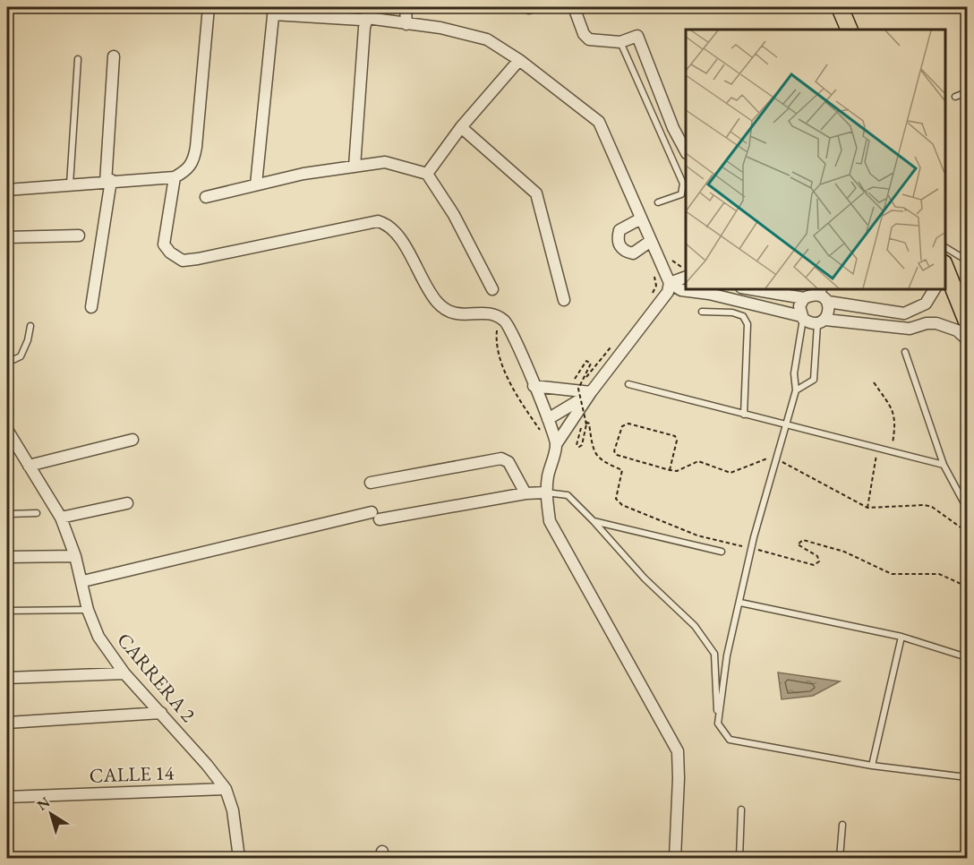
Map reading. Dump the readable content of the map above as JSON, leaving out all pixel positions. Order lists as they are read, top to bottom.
{
  "streets": {
    "street": ["CARRERA 2", "CALLE 14"]
  },
  "crossings": [
    ["CARRERA 2", "CALLE 14"]
  ],
  "north": "top left"
}
